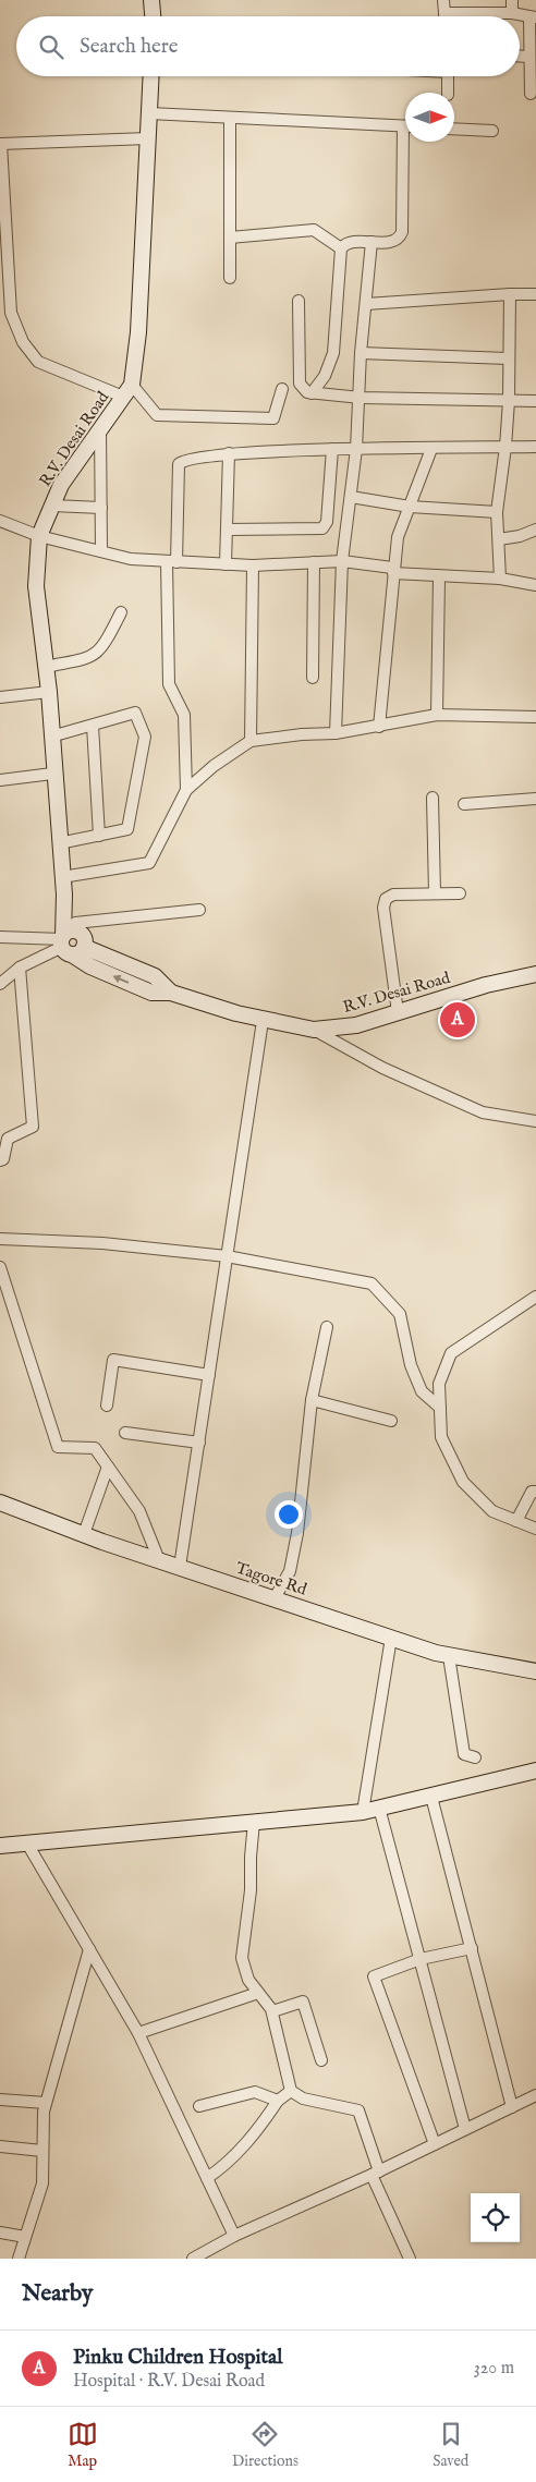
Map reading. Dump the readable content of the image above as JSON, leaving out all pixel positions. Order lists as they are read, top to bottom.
{
  "streets": {
    "street": ["R.V. Desai Road", "Tagore Rd"]
  },
  "north": "right",
  "page": {
    "search": "Search here",
    "pins": "A",
    "heading": "Nearby",
    "list": [
      {
        "mark": "A",
        "name": "Pinku Children Hospital",
        "note": "Hospital · R.V. Desai Road",
        "value": "320 m"
      }
    ],
    "nav": ["Map", "Directions", "Saved"]
  }
}
